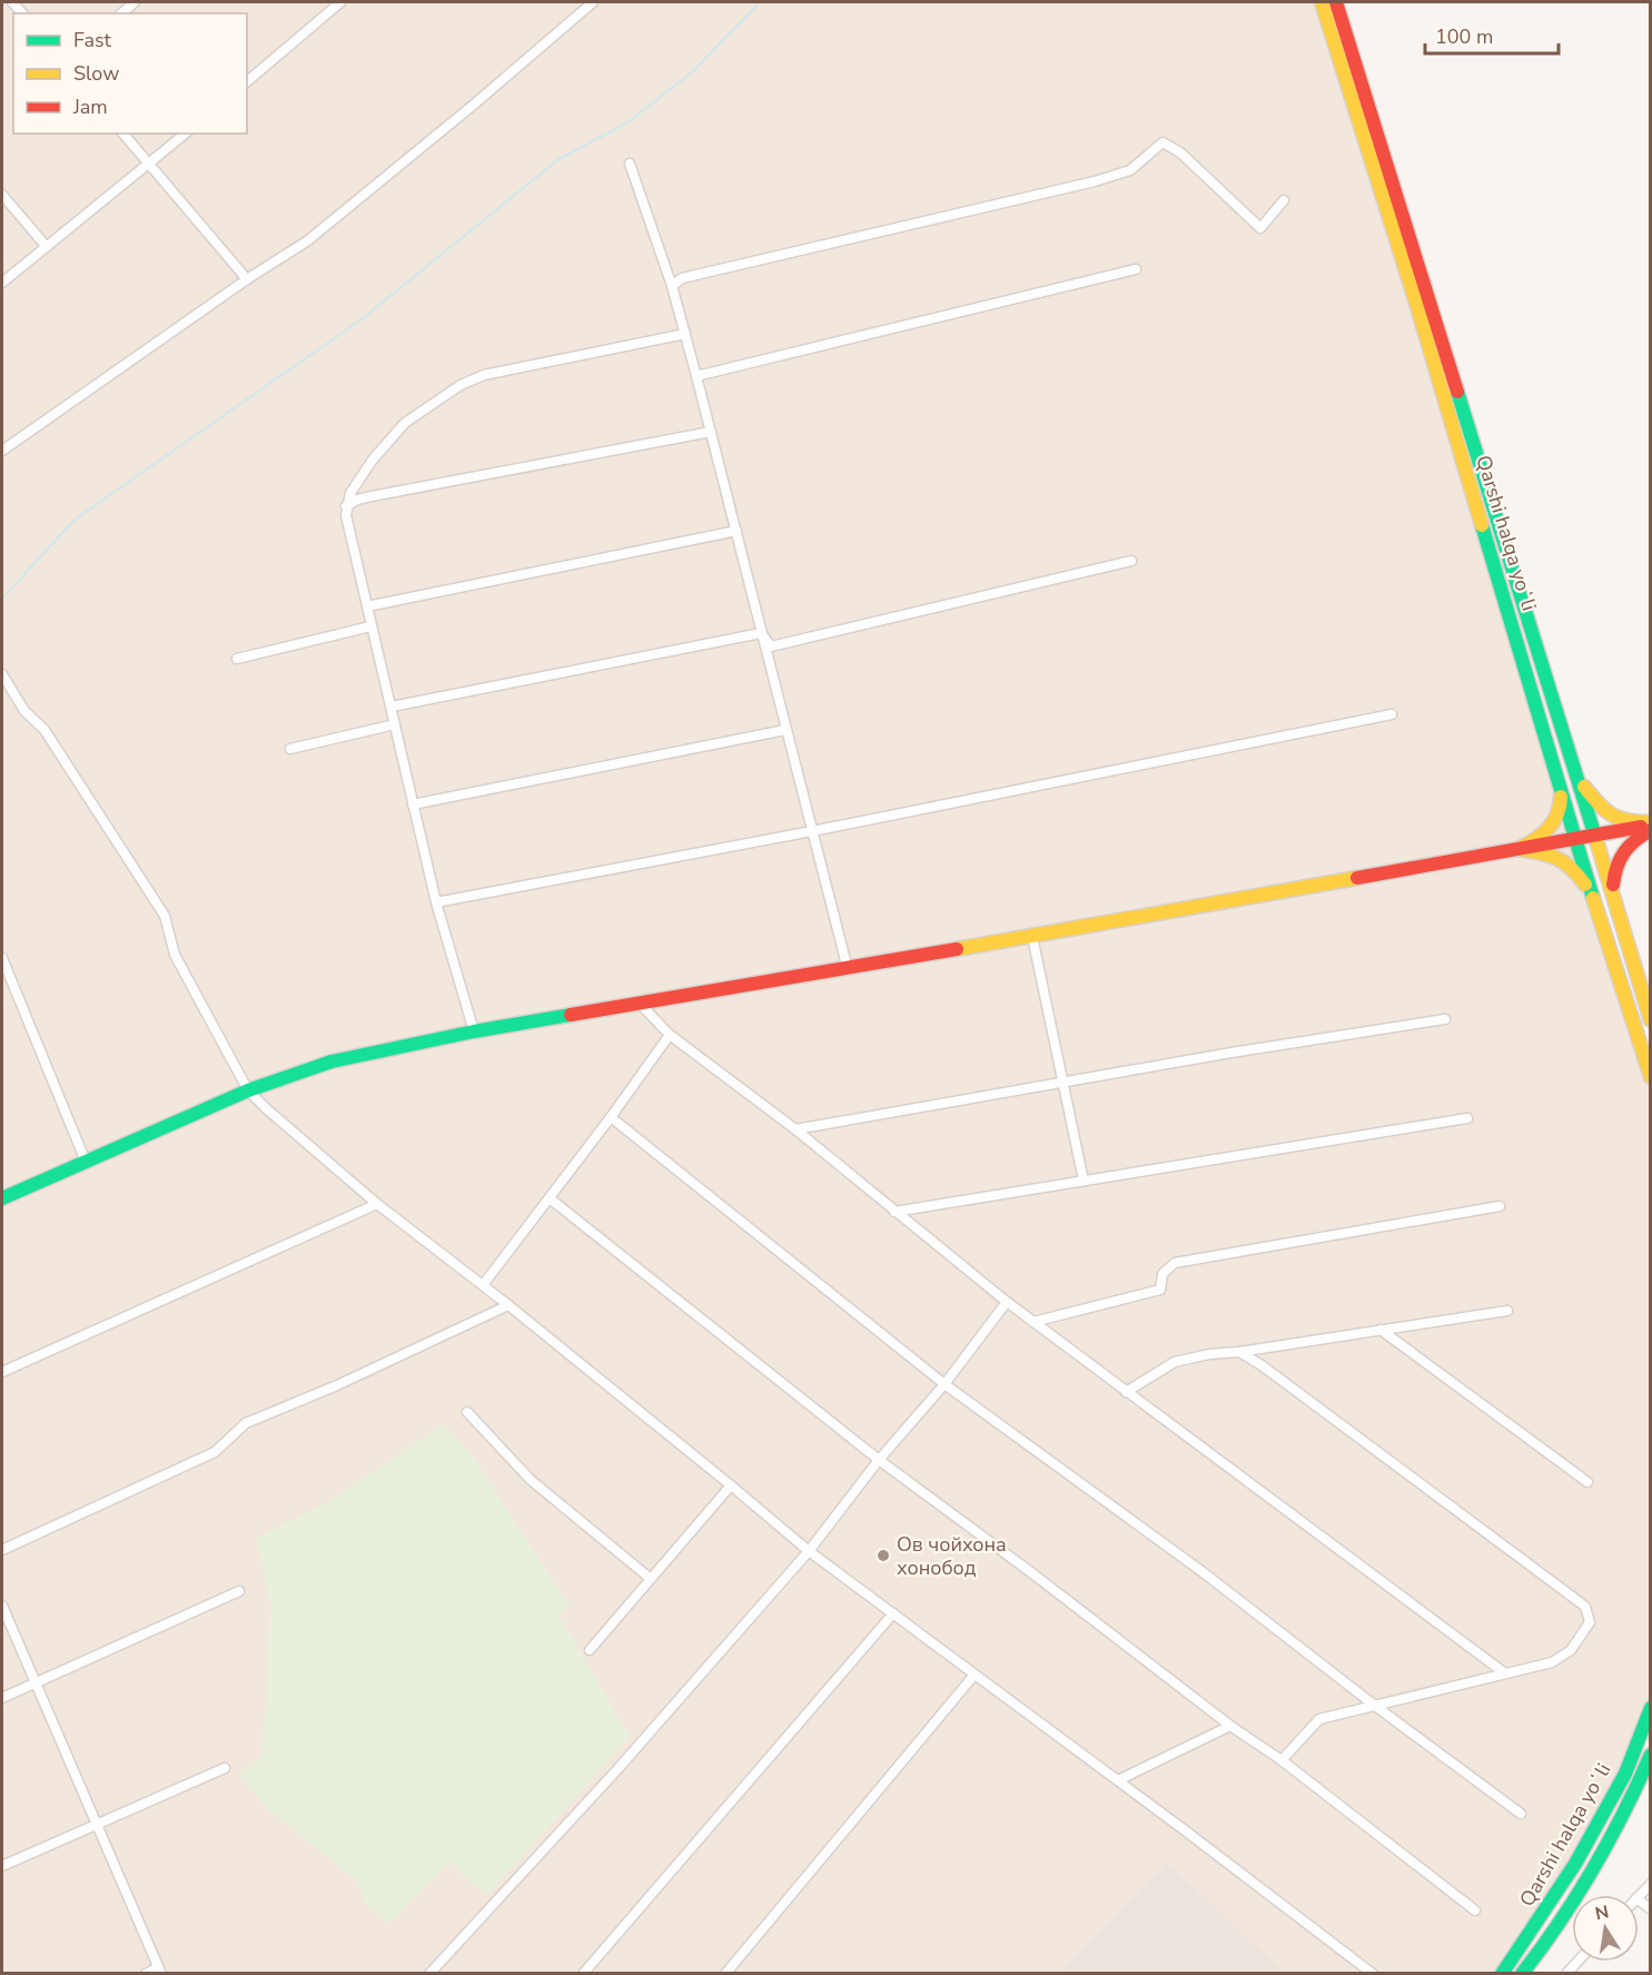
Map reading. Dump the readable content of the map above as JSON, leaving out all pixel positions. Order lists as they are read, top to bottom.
{
  "streets": {
    "main road": ["Qarshi halqa yoʻli"]
  },
  "places": ["Ов чойхона хонобод"],
  "legend": ["Fast", "Slow", "Jam"],
  "scale_bar": "100 m",
  "north": "top"
}
